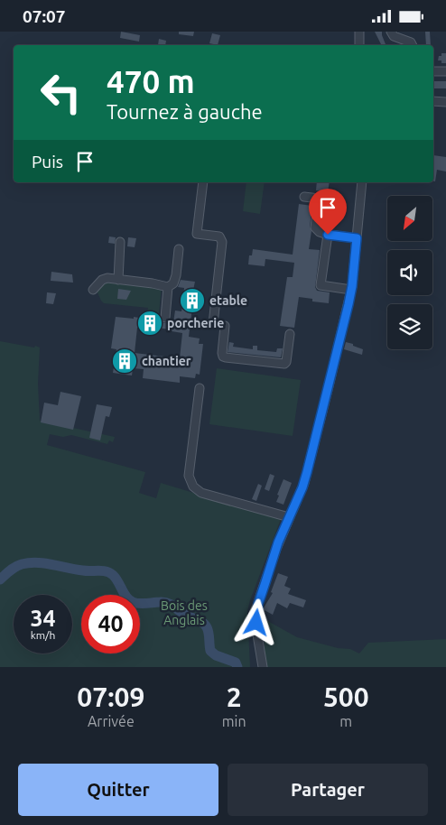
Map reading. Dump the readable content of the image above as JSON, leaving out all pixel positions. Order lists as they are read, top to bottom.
{
  "parks": ["Bois des Anglais"],
  "places": {
    "building": ["etable", "porcherie", "chantier"]
  },
  "north": "bottom left",
  "page": {
    "status": "07:07",
    "turn": ["470 m", "Tournez à gauche"],
    "then": "Puis",
    "speed": "34 km/h",
    "limit": "40",
    "eta": [
      "07:09",
      "Arrivée",
      "2",
      "min",
      "500",
      "m"
    ],
    "buttons": ["Quitter", "Partager"]
  }
}
